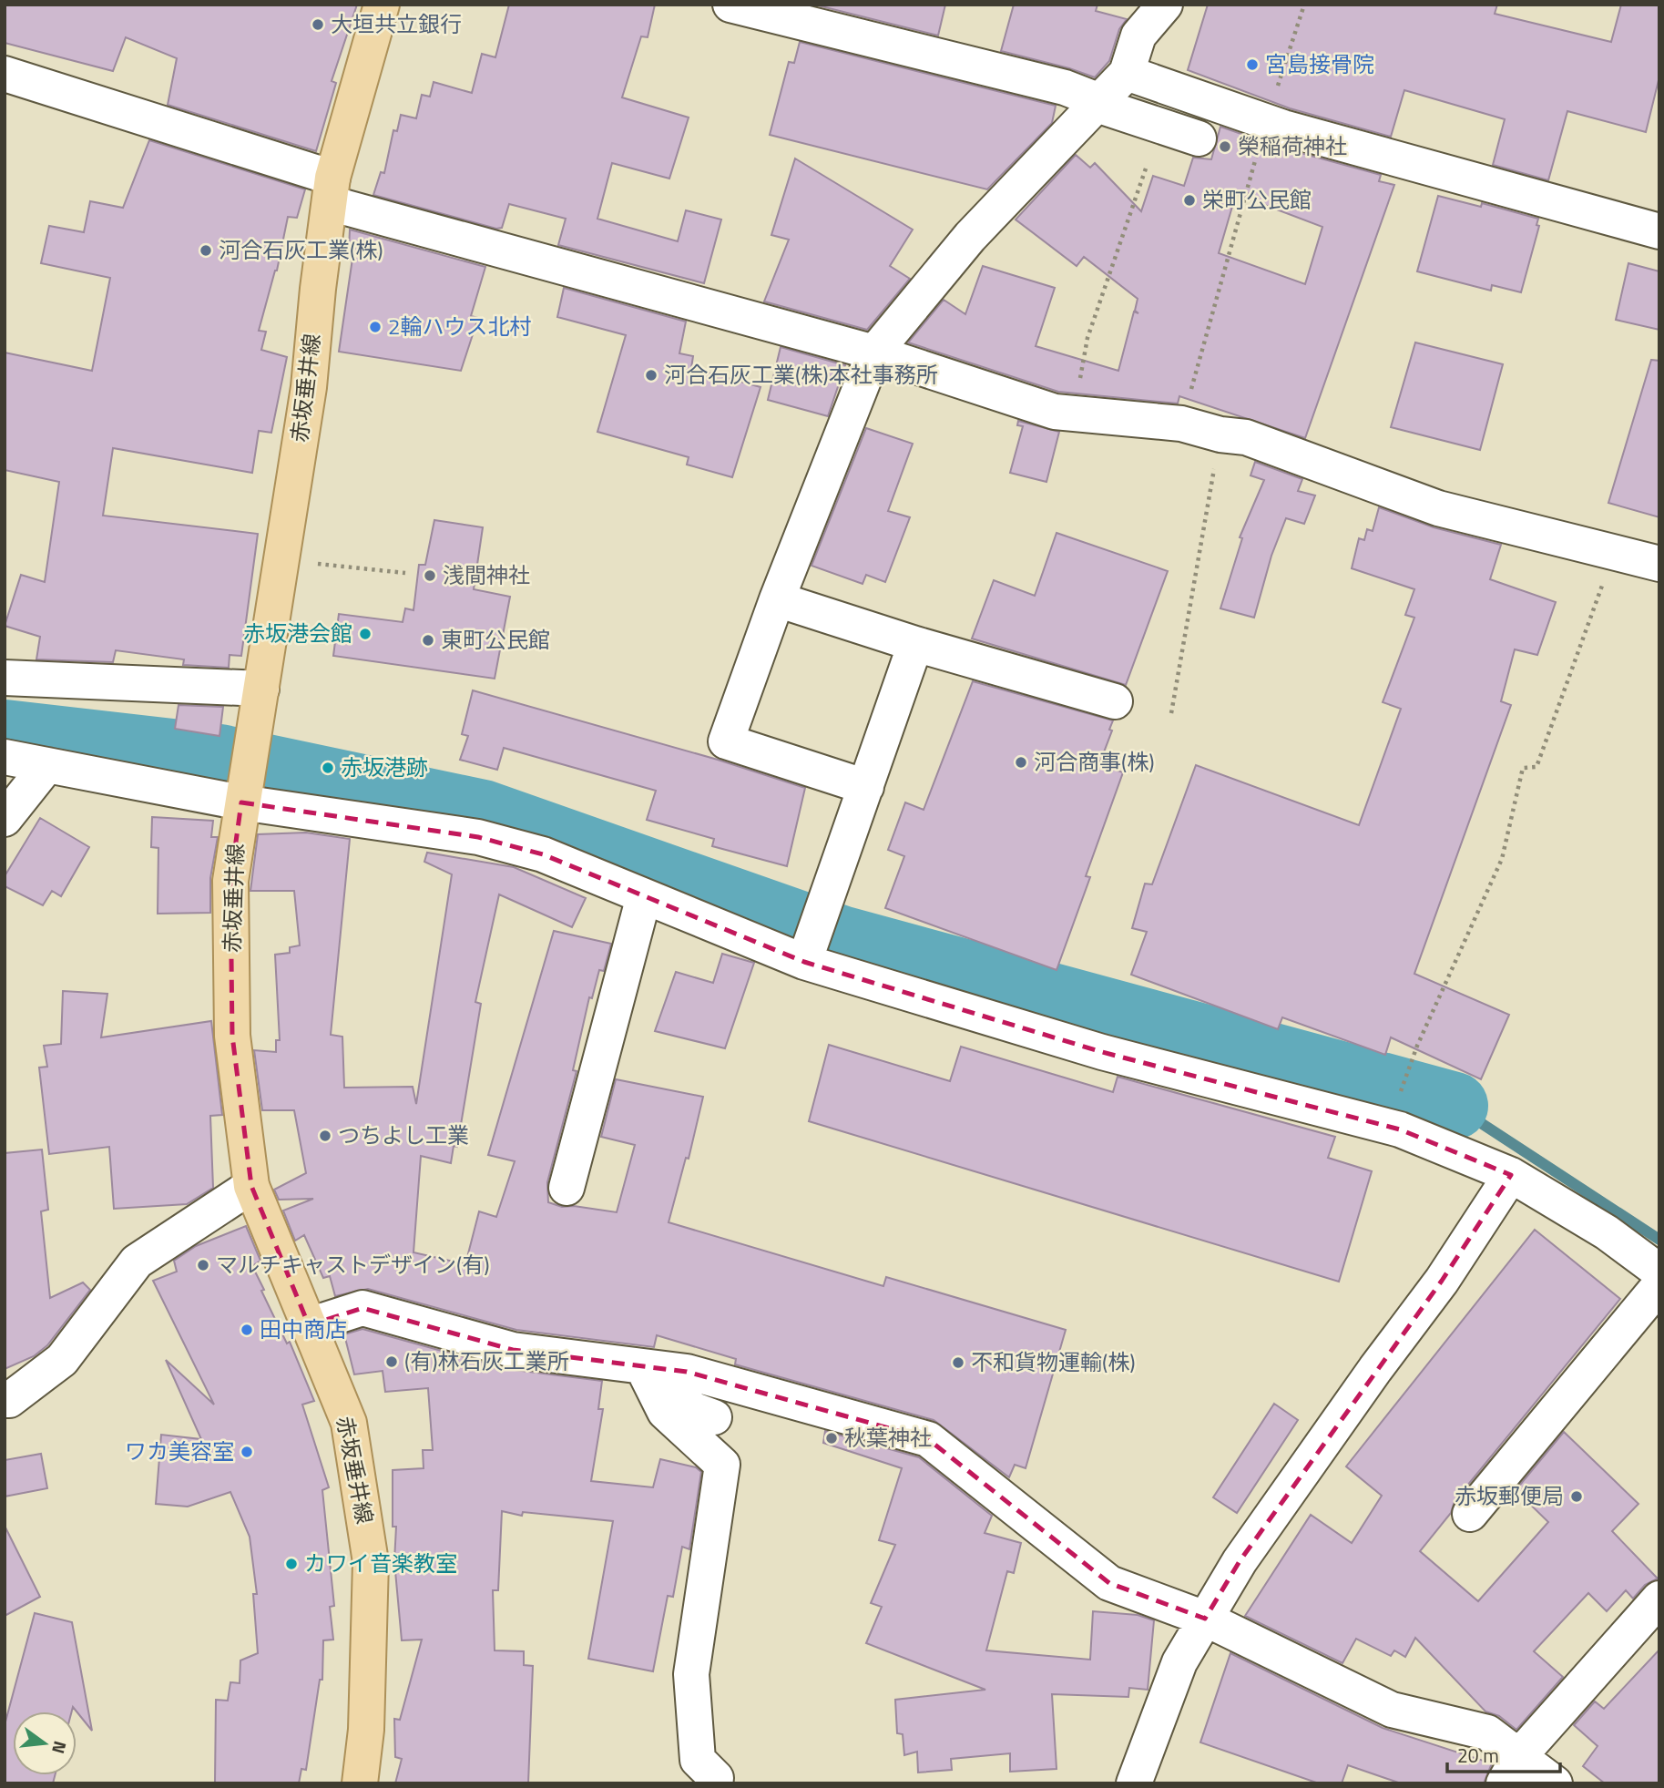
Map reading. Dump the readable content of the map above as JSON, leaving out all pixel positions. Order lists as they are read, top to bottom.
{
  "streets": {
    "main road": ["赤坂垂井線"]
  },
  "places": [
    "大垣共立銀行",
    "宮島接骨院",
    "榮稲荷神社",
    "栄町公民館",
    "河合石灰工業(株)",
    "2輪ハウス北村",
    "河合石灰工業(株)本社事務所",
    "浅間神社",
    "赤坂港会館",
    "東町公民館",
    "河合商事(株)",
    "赤坂港跡",
    "つちよし工業",
    "マルチキャストデザイン(有)",
    "田中商店",
    "(有)林石灰工業所",
    "不和貨物運輸(株)",
    "秋葉神社",
    "ワカ美容室",
    "赤坂郵便局",
    "カワイ音楽教室"
  ],
  "scale_bar": "20 m",
  "north": "right"
}
